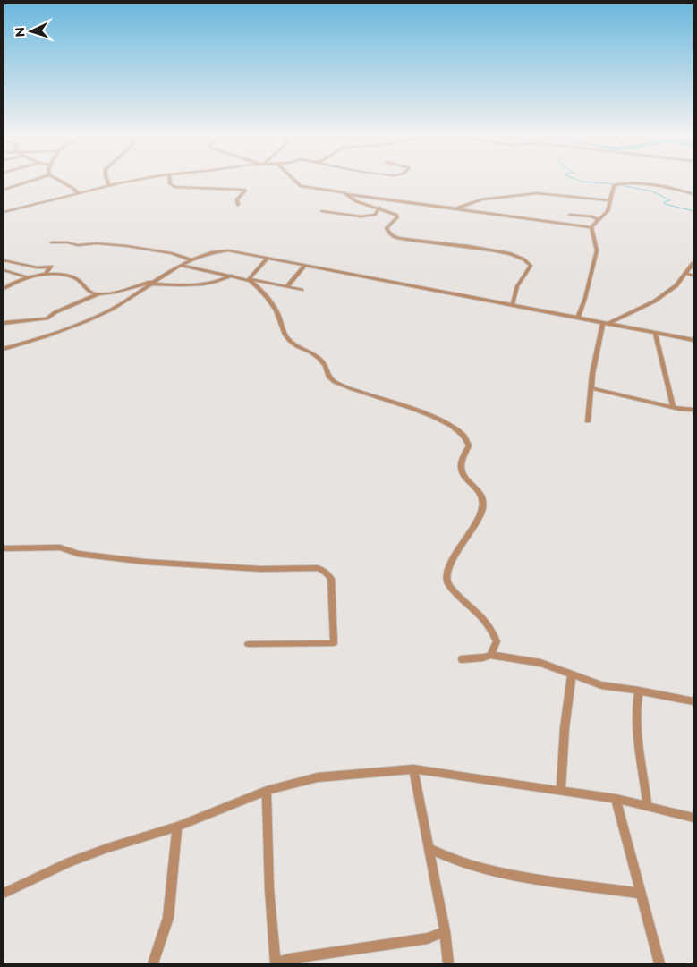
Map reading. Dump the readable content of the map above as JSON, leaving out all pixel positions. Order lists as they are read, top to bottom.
{
  "north": "left"
}
